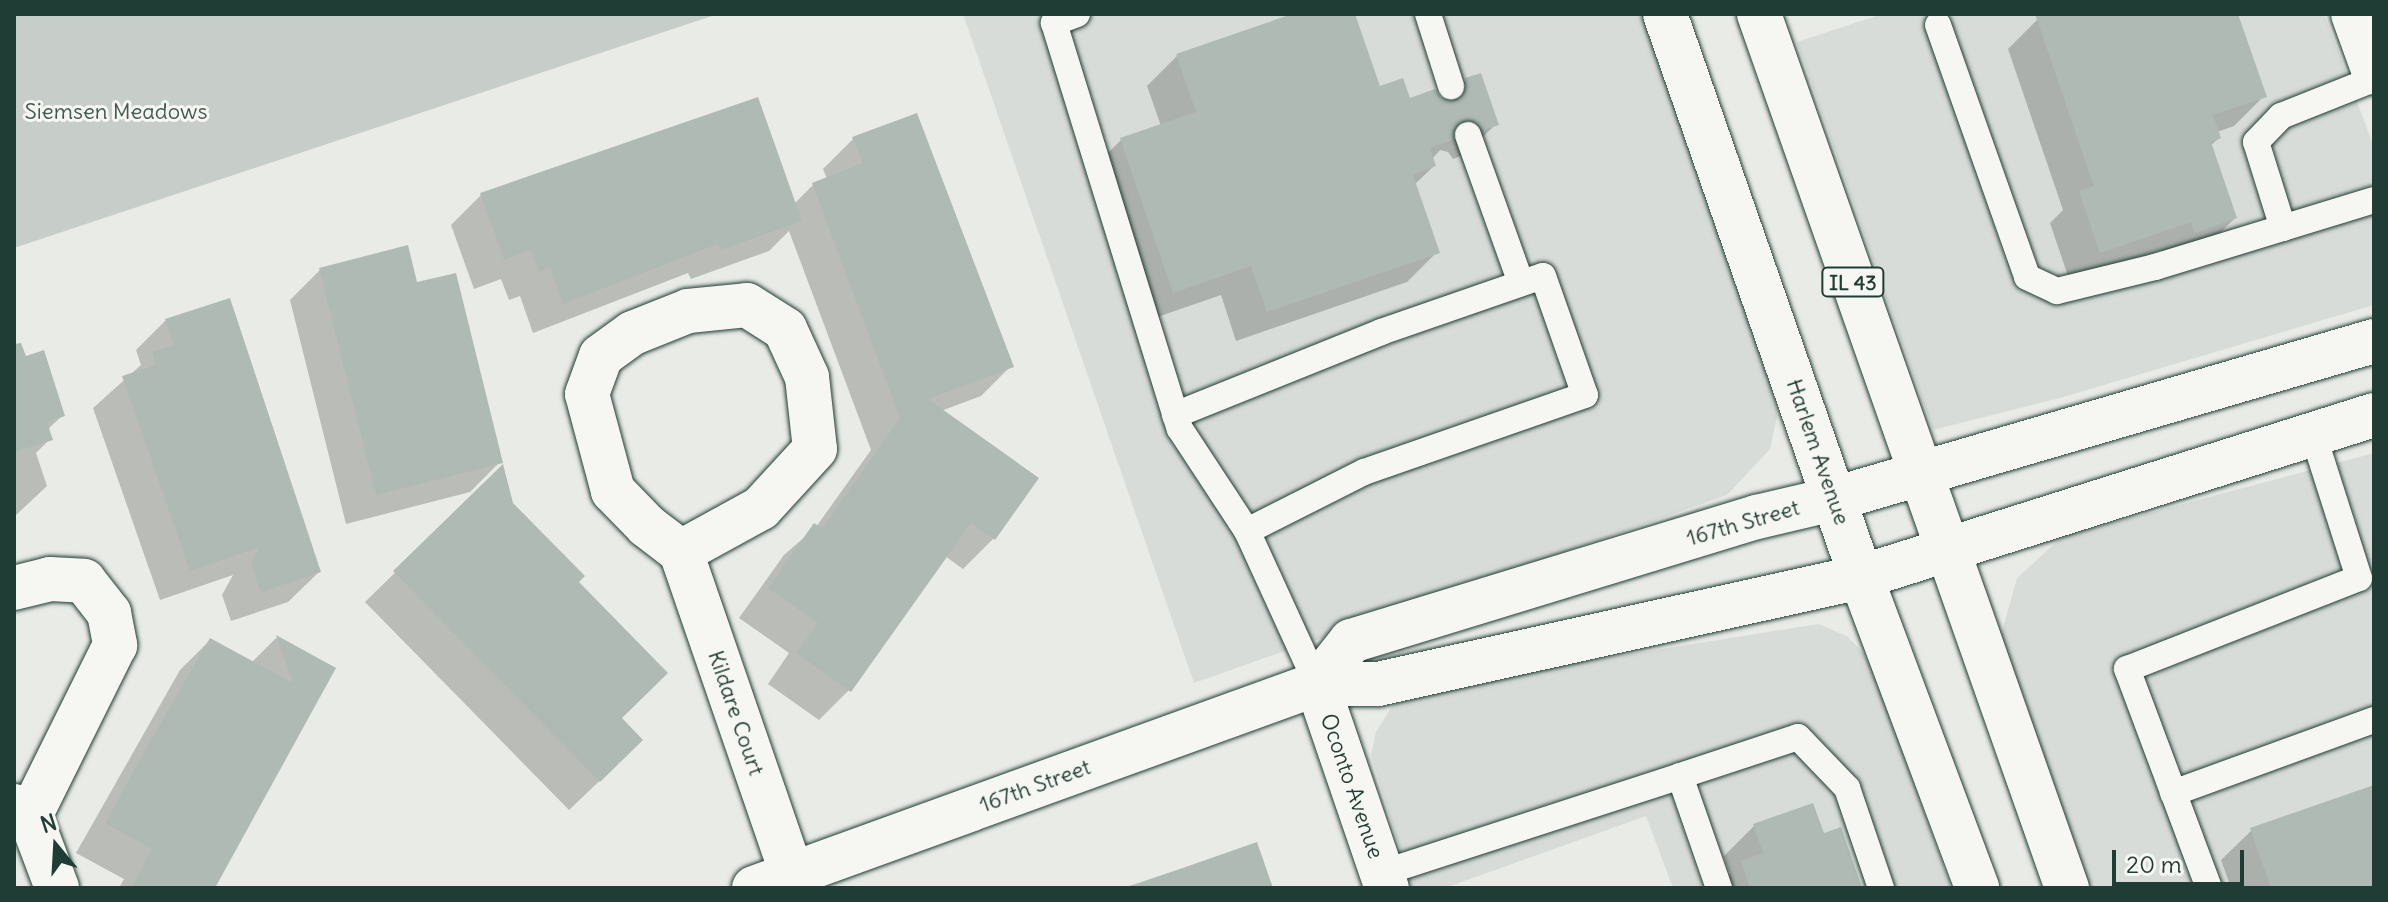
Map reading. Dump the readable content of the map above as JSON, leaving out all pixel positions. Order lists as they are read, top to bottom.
{
  "streets": {
    "street": [
      "IL 43",
      "Harlem Avenue",
      "167th Street",
      "Kildare Court",
      "Oconto Avenue"
    ]
  },
  "crossings": [
    ["IL 43", "167th Street"],
    ["Harlem Avenue", "167th Street"],
    ["167th Street", "Kildare Court"],
    ["167th Street", "Oconto Avenue"]
  ],
  "parks": ["Siemsen Meadows"],
  "scale_bar": "20 m",
  "north": "top"
}
